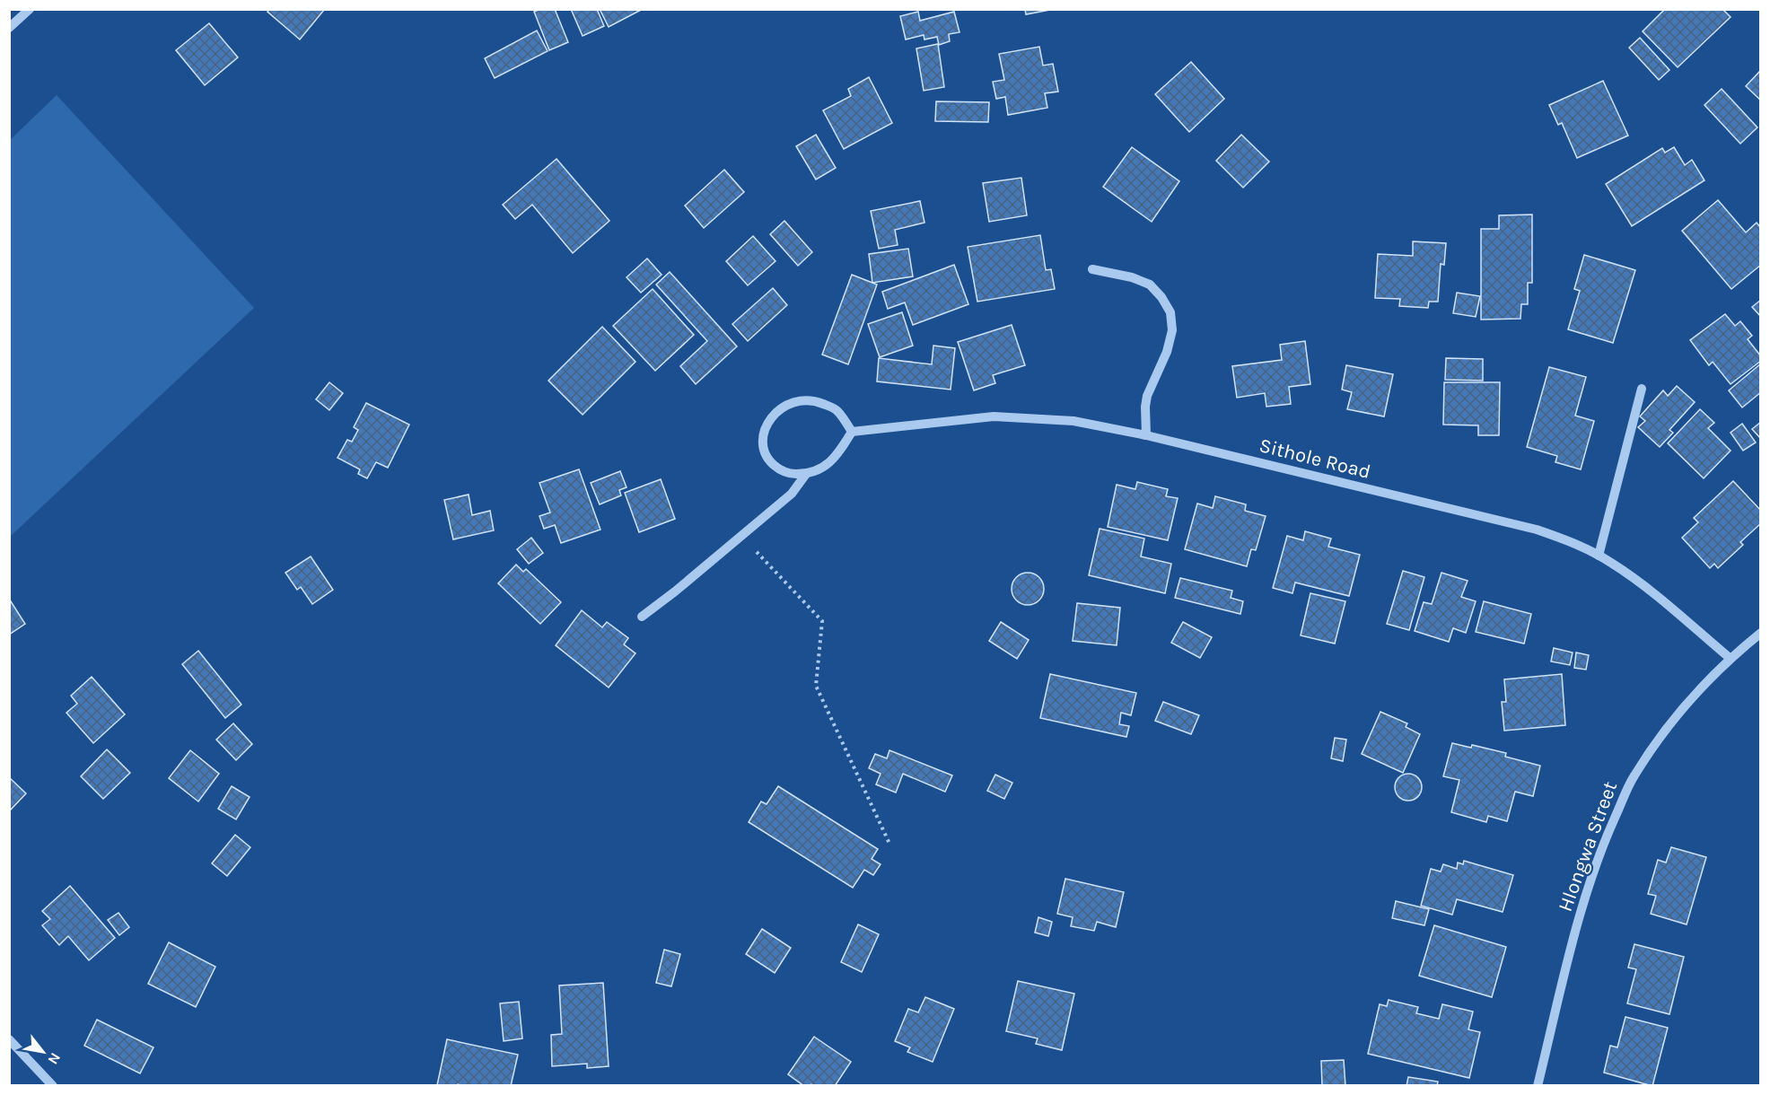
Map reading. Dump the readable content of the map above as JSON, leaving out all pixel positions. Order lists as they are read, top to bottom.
{
  "streets": {
    "street": ["Sithole Road", "Hlongwa Street"]
  },
  "crossings": [
    ["Sithole Road", "Hlongwa Street"]
  ],
  "north": "bottom right"
}
